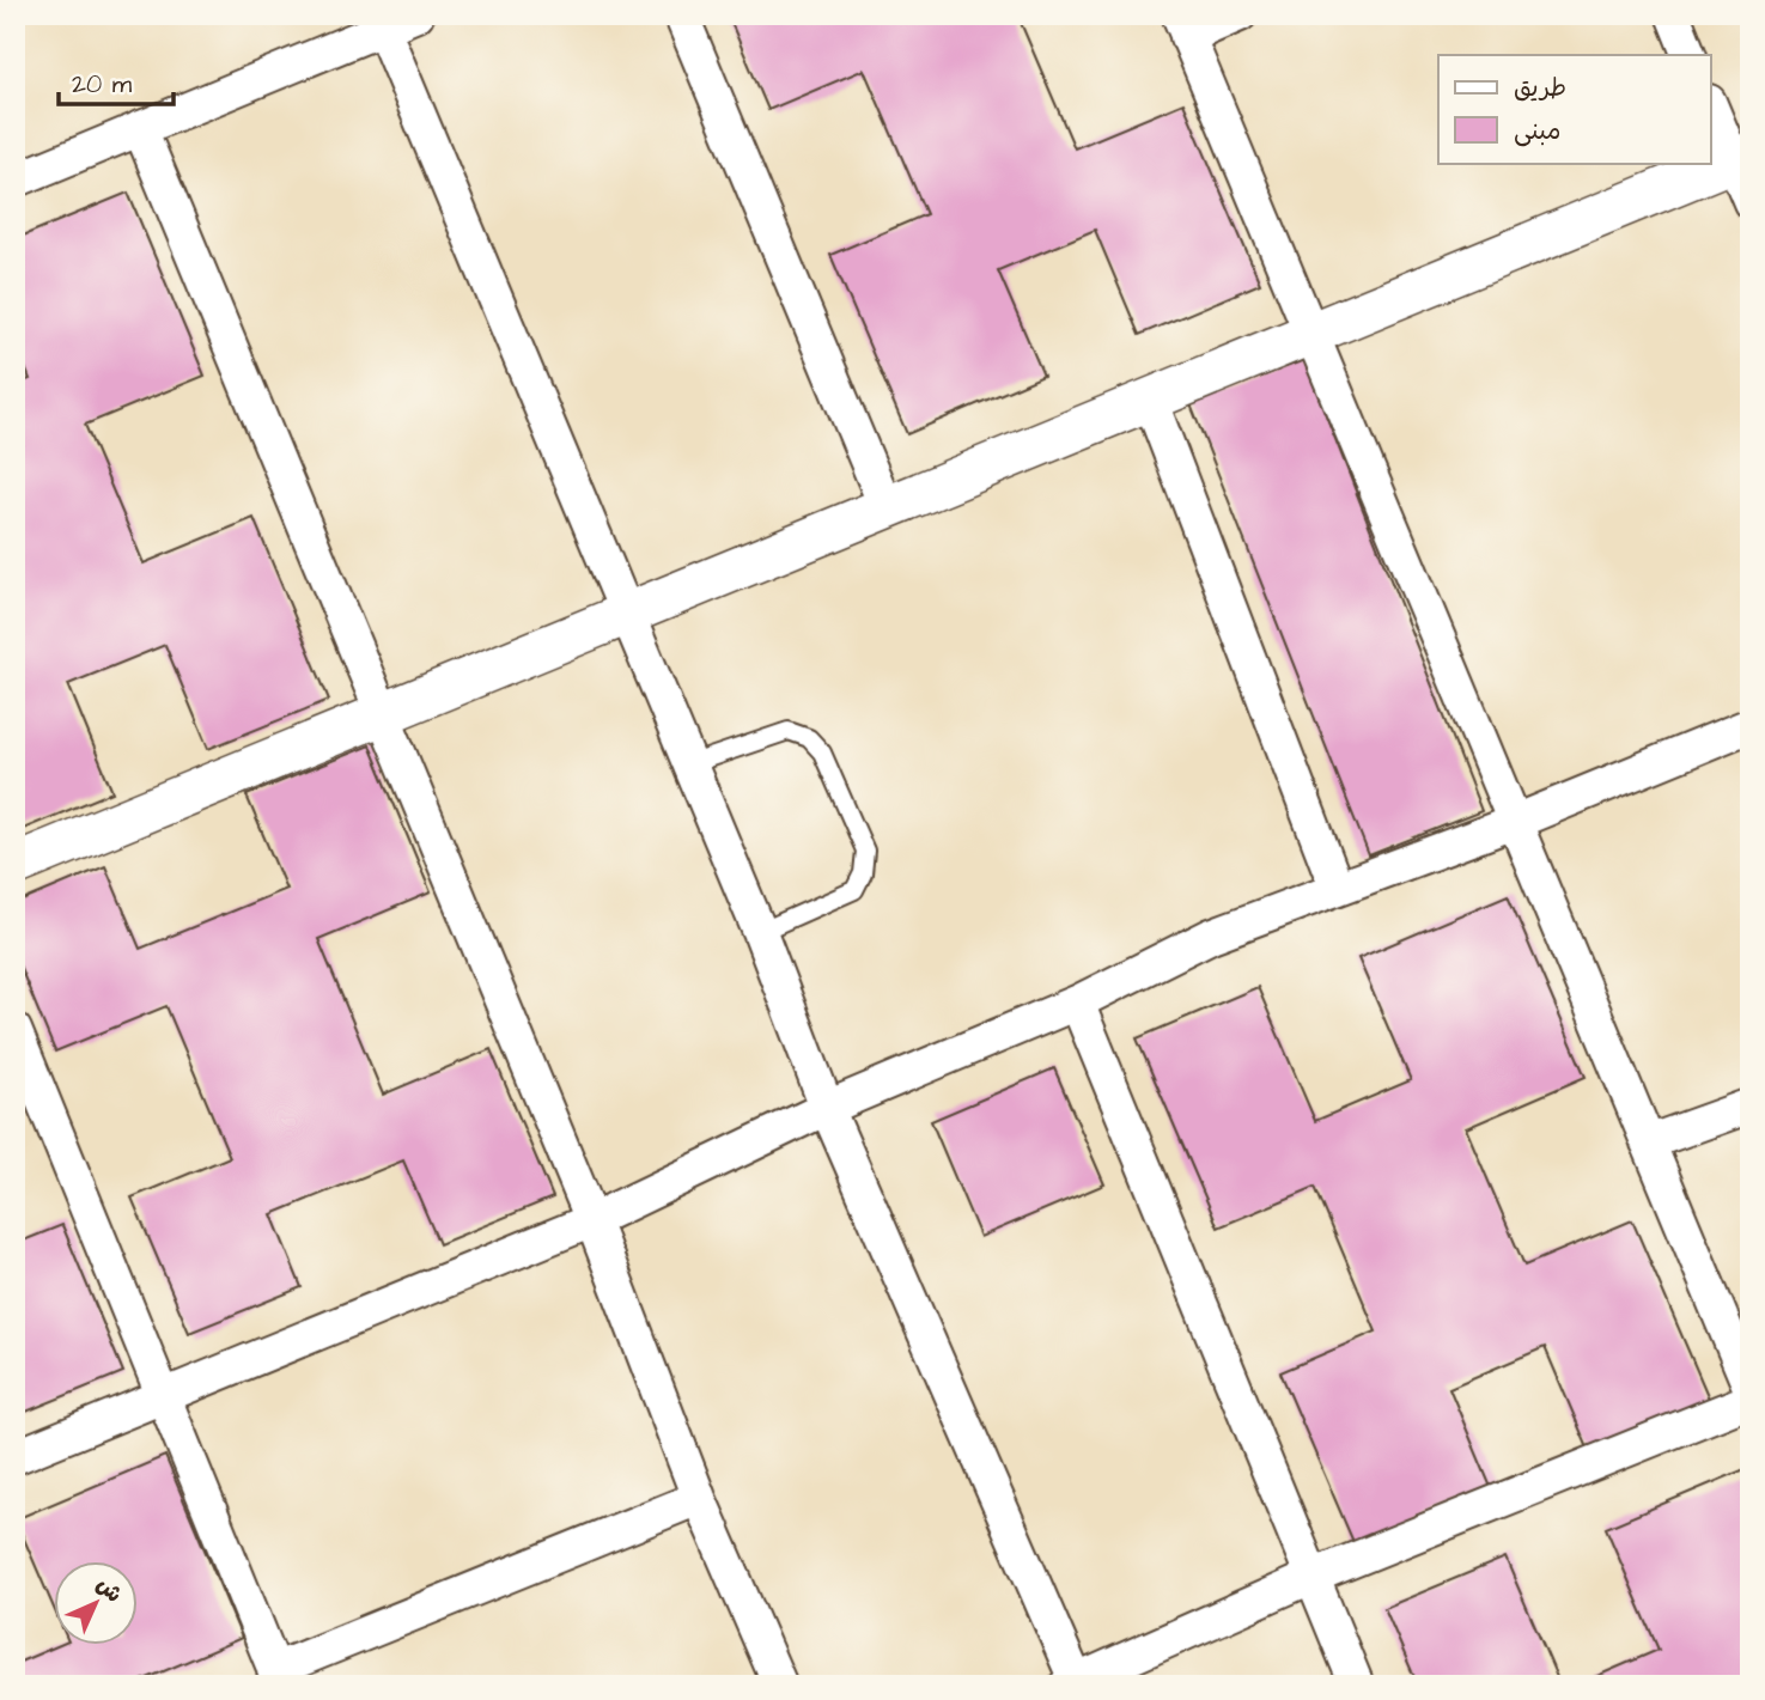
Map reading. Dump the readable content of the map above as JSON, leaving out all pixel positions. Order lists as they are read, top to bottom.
{
  "legend": ["طريق", "مبنى"],
  "scale_bar": "20 m",
  "north": "top right"
}
